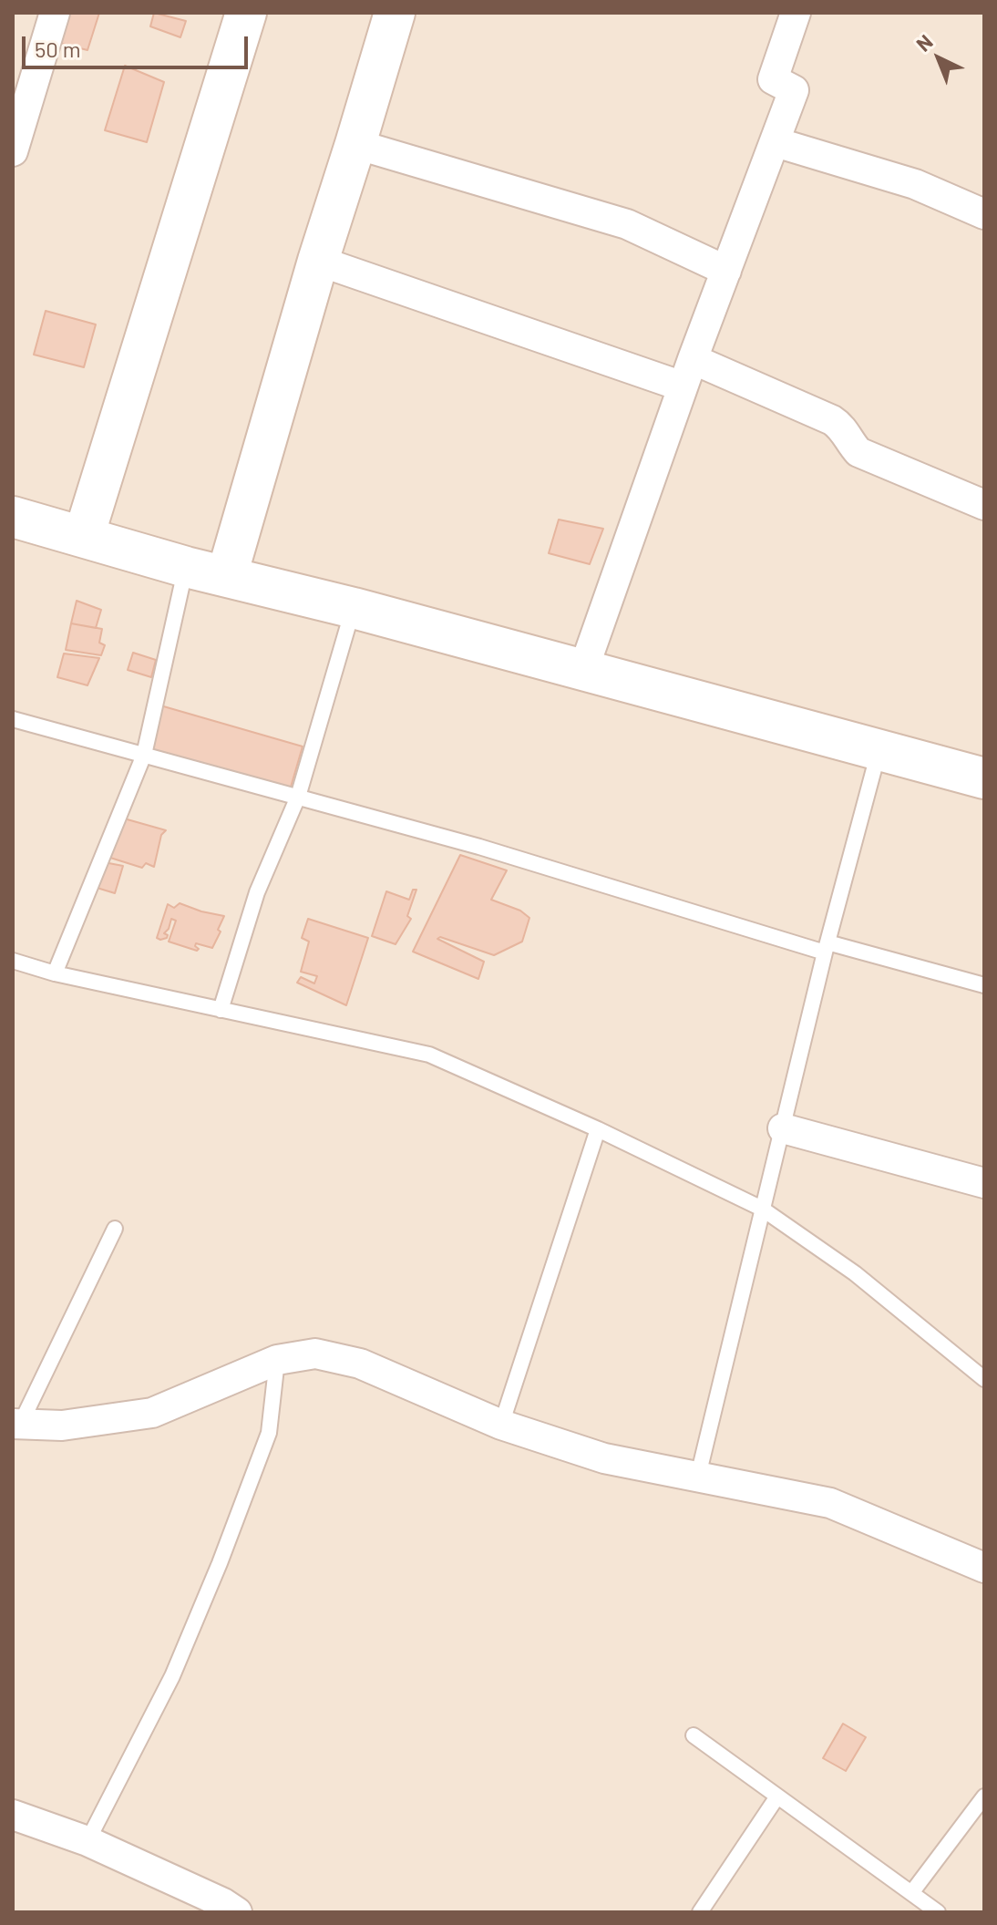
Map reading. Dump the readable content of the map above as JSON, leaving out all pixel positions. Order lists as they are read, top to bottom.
{
  "scale_bar": "50 m",
  "north": "top left"
}
